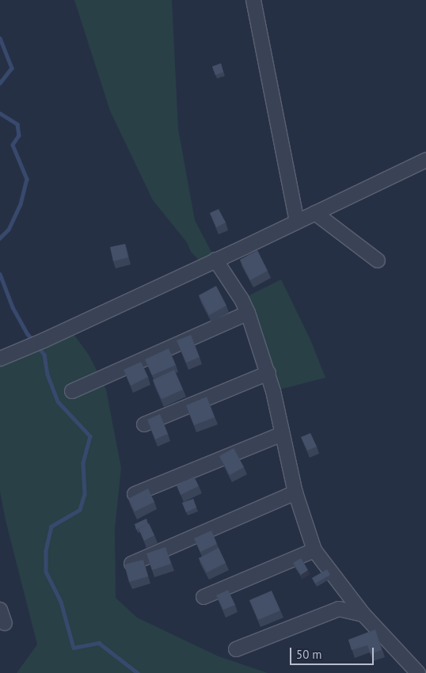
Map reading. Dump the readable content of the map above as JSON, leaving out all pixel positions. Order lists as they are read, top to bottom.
{
  "scale_bar": "50 m"
}
